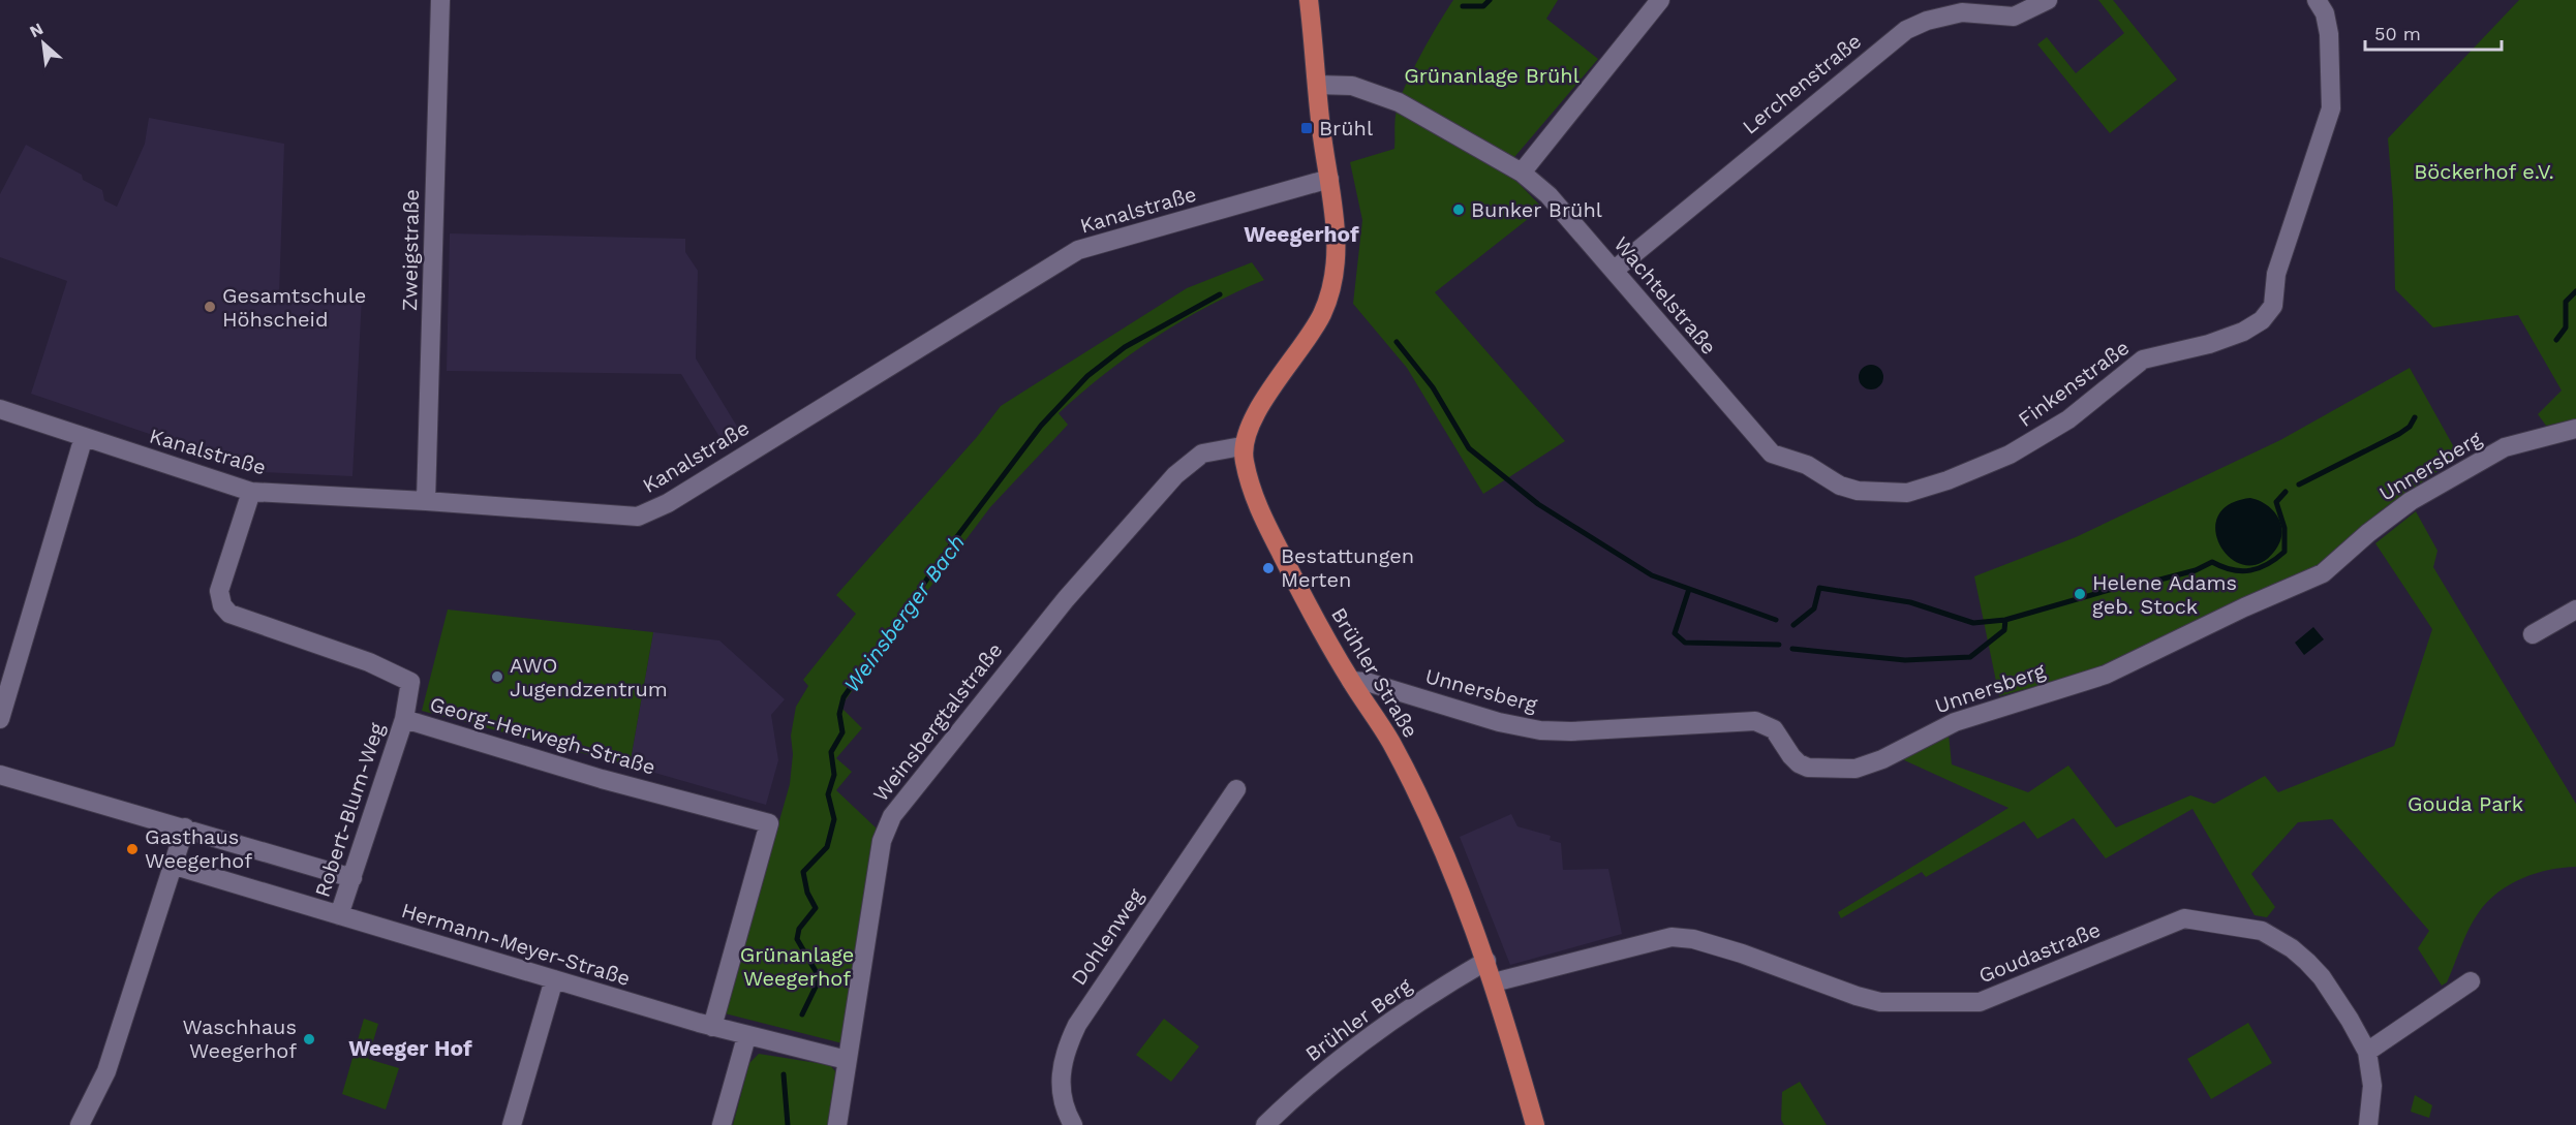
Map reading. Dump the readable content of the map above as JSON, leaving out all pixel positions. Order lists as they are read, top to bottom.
{
  "streets": {
    "main road": ["Brühler Straße"],
    "street": [
      "Lerchenstraße",
      "Kanalstraße",
      "Zweigstraße",
      "Wachtelstraße",
      "Finkenstraße",
      "Unnersberg",
      "Weinsbergtalstraße",
      "Georg-Herwegh-Straße",
      "Robert-Blum-Weg",
      "Dohlenweg",
      "Hermann-Meyer-Straße",
      "Goudastraße",
      "Brühler Berg"
    ]
  },
  "crossings": [
    ["Lerchenstraße", "Wachtelstraße"],
    ["Kanalstraße", "Zweigstraße"],
    ["Kanalstraße", "Georg-Herwegh-Straße"],
    ["Wachtelstraße", "Finkenstraße"],
    ["Unnersberg", "Brühler Straße"],
    ["Brühler Straße", "Weinsbergtalstraße"],
    ["Brühler Straße", "Goudastraße"],
    ["Brühler Straße", "Brühler Berg"],
    ["Weinsbergtalstraße", "Hermann-Meyer-Straße"],
    ["Georg-Herwegh-Straße", "Robert-Blum-Weg"],
    ["Georg-Herwegh-Straße", "Hermann-Meyer-Straße"],
    ["Robert-Blum-Weg", "Hermann-Meyer-Straße"]
  ],
  "districts": ["Weegerhof", "Weeger Hof"],
  "water": ["Weinsberger Bach"],
  "parks": [
    "Grünanlage Brühl",
    "Böckerhof e.V.",
    "Gouda Park",
    "Grünanlage Weegerhof"
  ],
  "places": {
    "transit": ["Brühl"],
    "other": [
      "Bunker Brühl",
      "Gesamtschule Höhscheid",
      "Bestattungen Merten",
      "Helene Adams geb. Stock",
      "AWO Jugendzentrum",
      "Gasthaus Weegerhof",
      "Waschhaus Weegerhof"
    ]
  },
  "scale_bar": "50 m",
  "north": "top left"
}
